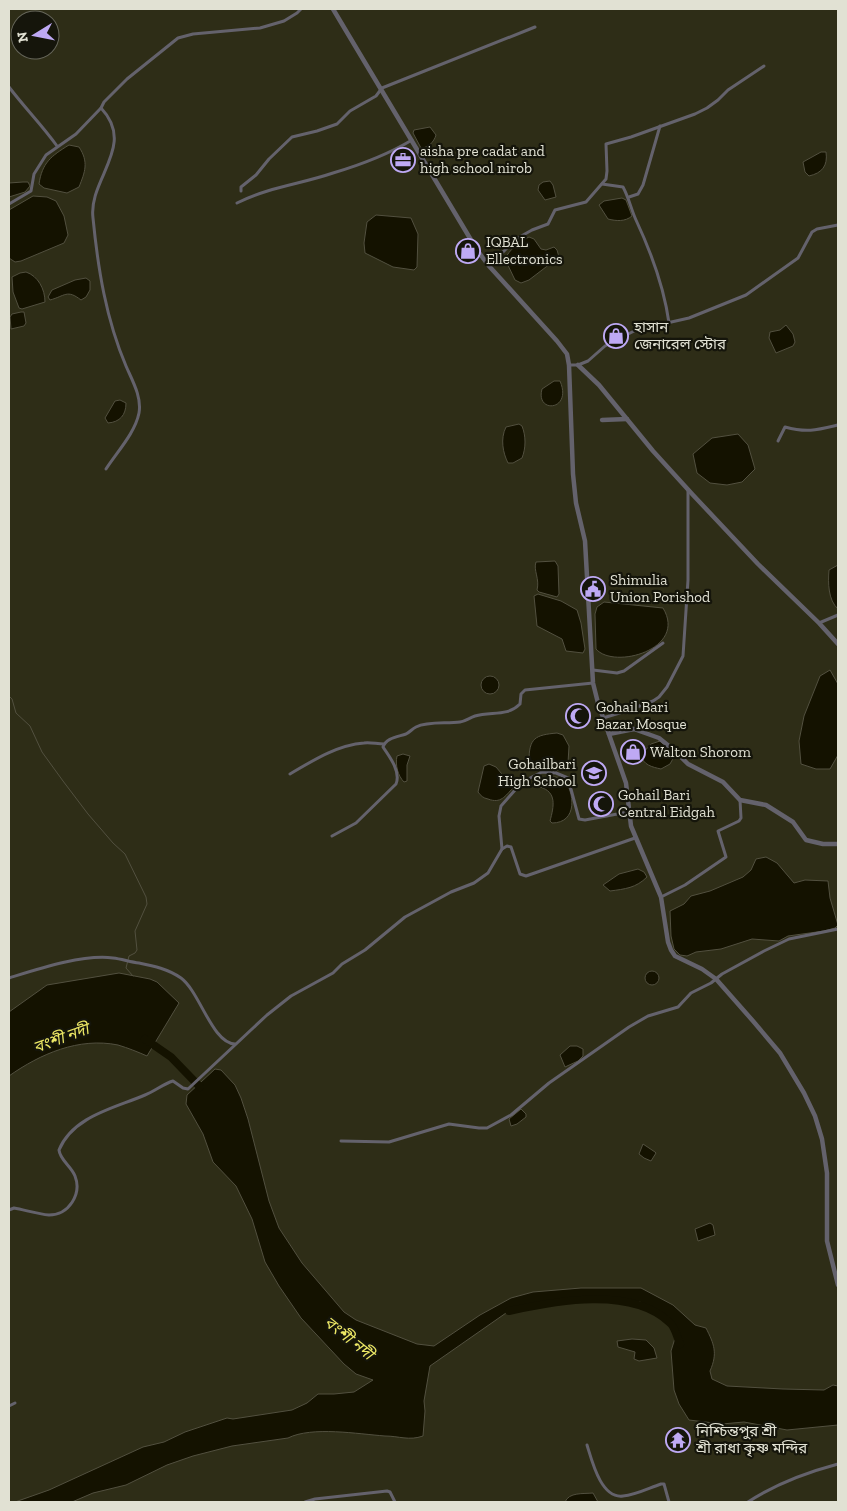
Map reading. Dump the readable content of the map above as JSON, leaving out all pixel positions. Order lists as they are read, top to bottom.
{
  "water": ["বংশী নদী"],
  "places": {
    "office": ["aisha pre cadat and high school nirob"],
    "shop": ["IQBAL Ellectronics", "হাসান জেনারেল স্টোর", "Walton Shorom"],
    "public building": ["Shimulia Union Porishod"],
    "mosque": ["Gohail Bari Bazar Mosque", "Gohail Bari Central Eidgah"],
    "school or university": ["Gohailbari High School"],
    "temple": ["নিশ্চিন্তপুর শ্রী শ্রী রাধা কৃষ্ণ মন্দির"]
  },
  "north": "left"
}
